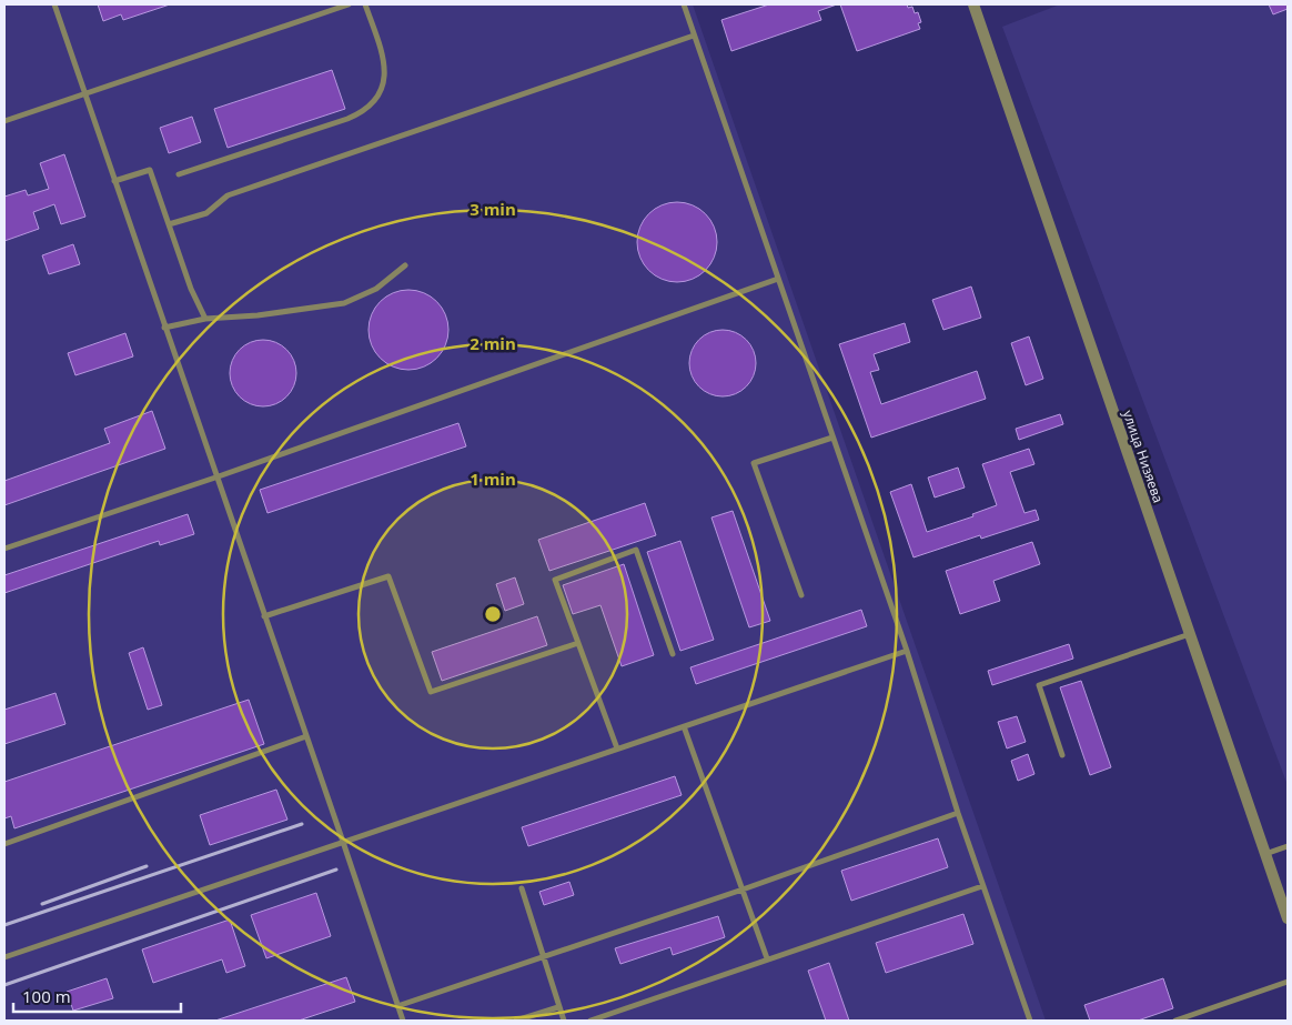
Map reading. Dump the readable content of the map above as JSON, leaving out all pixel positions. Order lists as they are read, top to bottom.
{
  "streets": {
    "street": ["улица Низяева"]
  },
  "scale_bar": "100 m",
  "rings": ["3 min", "2 min", "1 min"]
}
